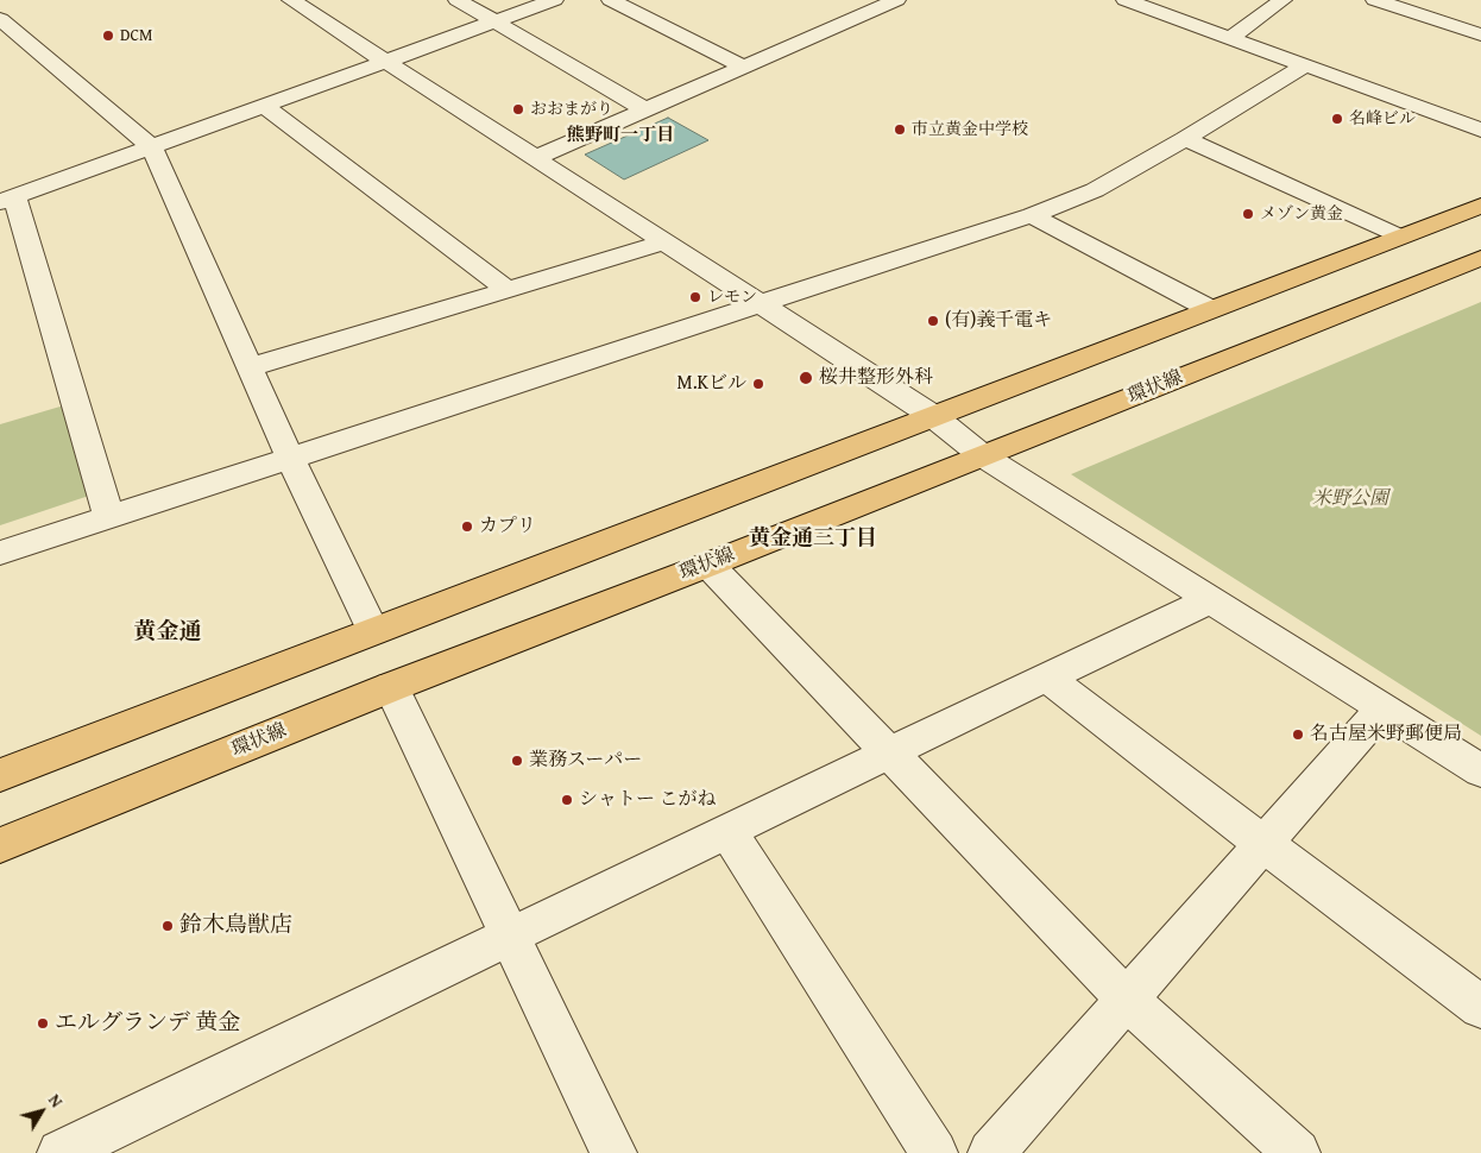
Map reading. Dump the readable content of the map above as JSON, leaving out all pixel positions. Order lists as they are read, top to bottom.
{
  "streets": {
    "main road": ["環状線"]
  },
  "districts": ["熊野町一丁目", "黄金通三丁目", "黄金通"],
  "parks": ["米野公園"],
  "places": [
    "DCM",
    "おおまがり",
    "名峰ビル",
    "市立黄金中学校",
    "メゾン黄金",
    "レモン",
    "(有)義千電キ",
    "桜井整形外科",
    "M.Kビル",
    "カプリ",
    "名古屋米野郵便局",
    "業務スーパー",
    "シャトー こがね",
    "鈴木鳥獣店",
    "エルグランデ 黄金"
  ],
  "north": "top right"
}
